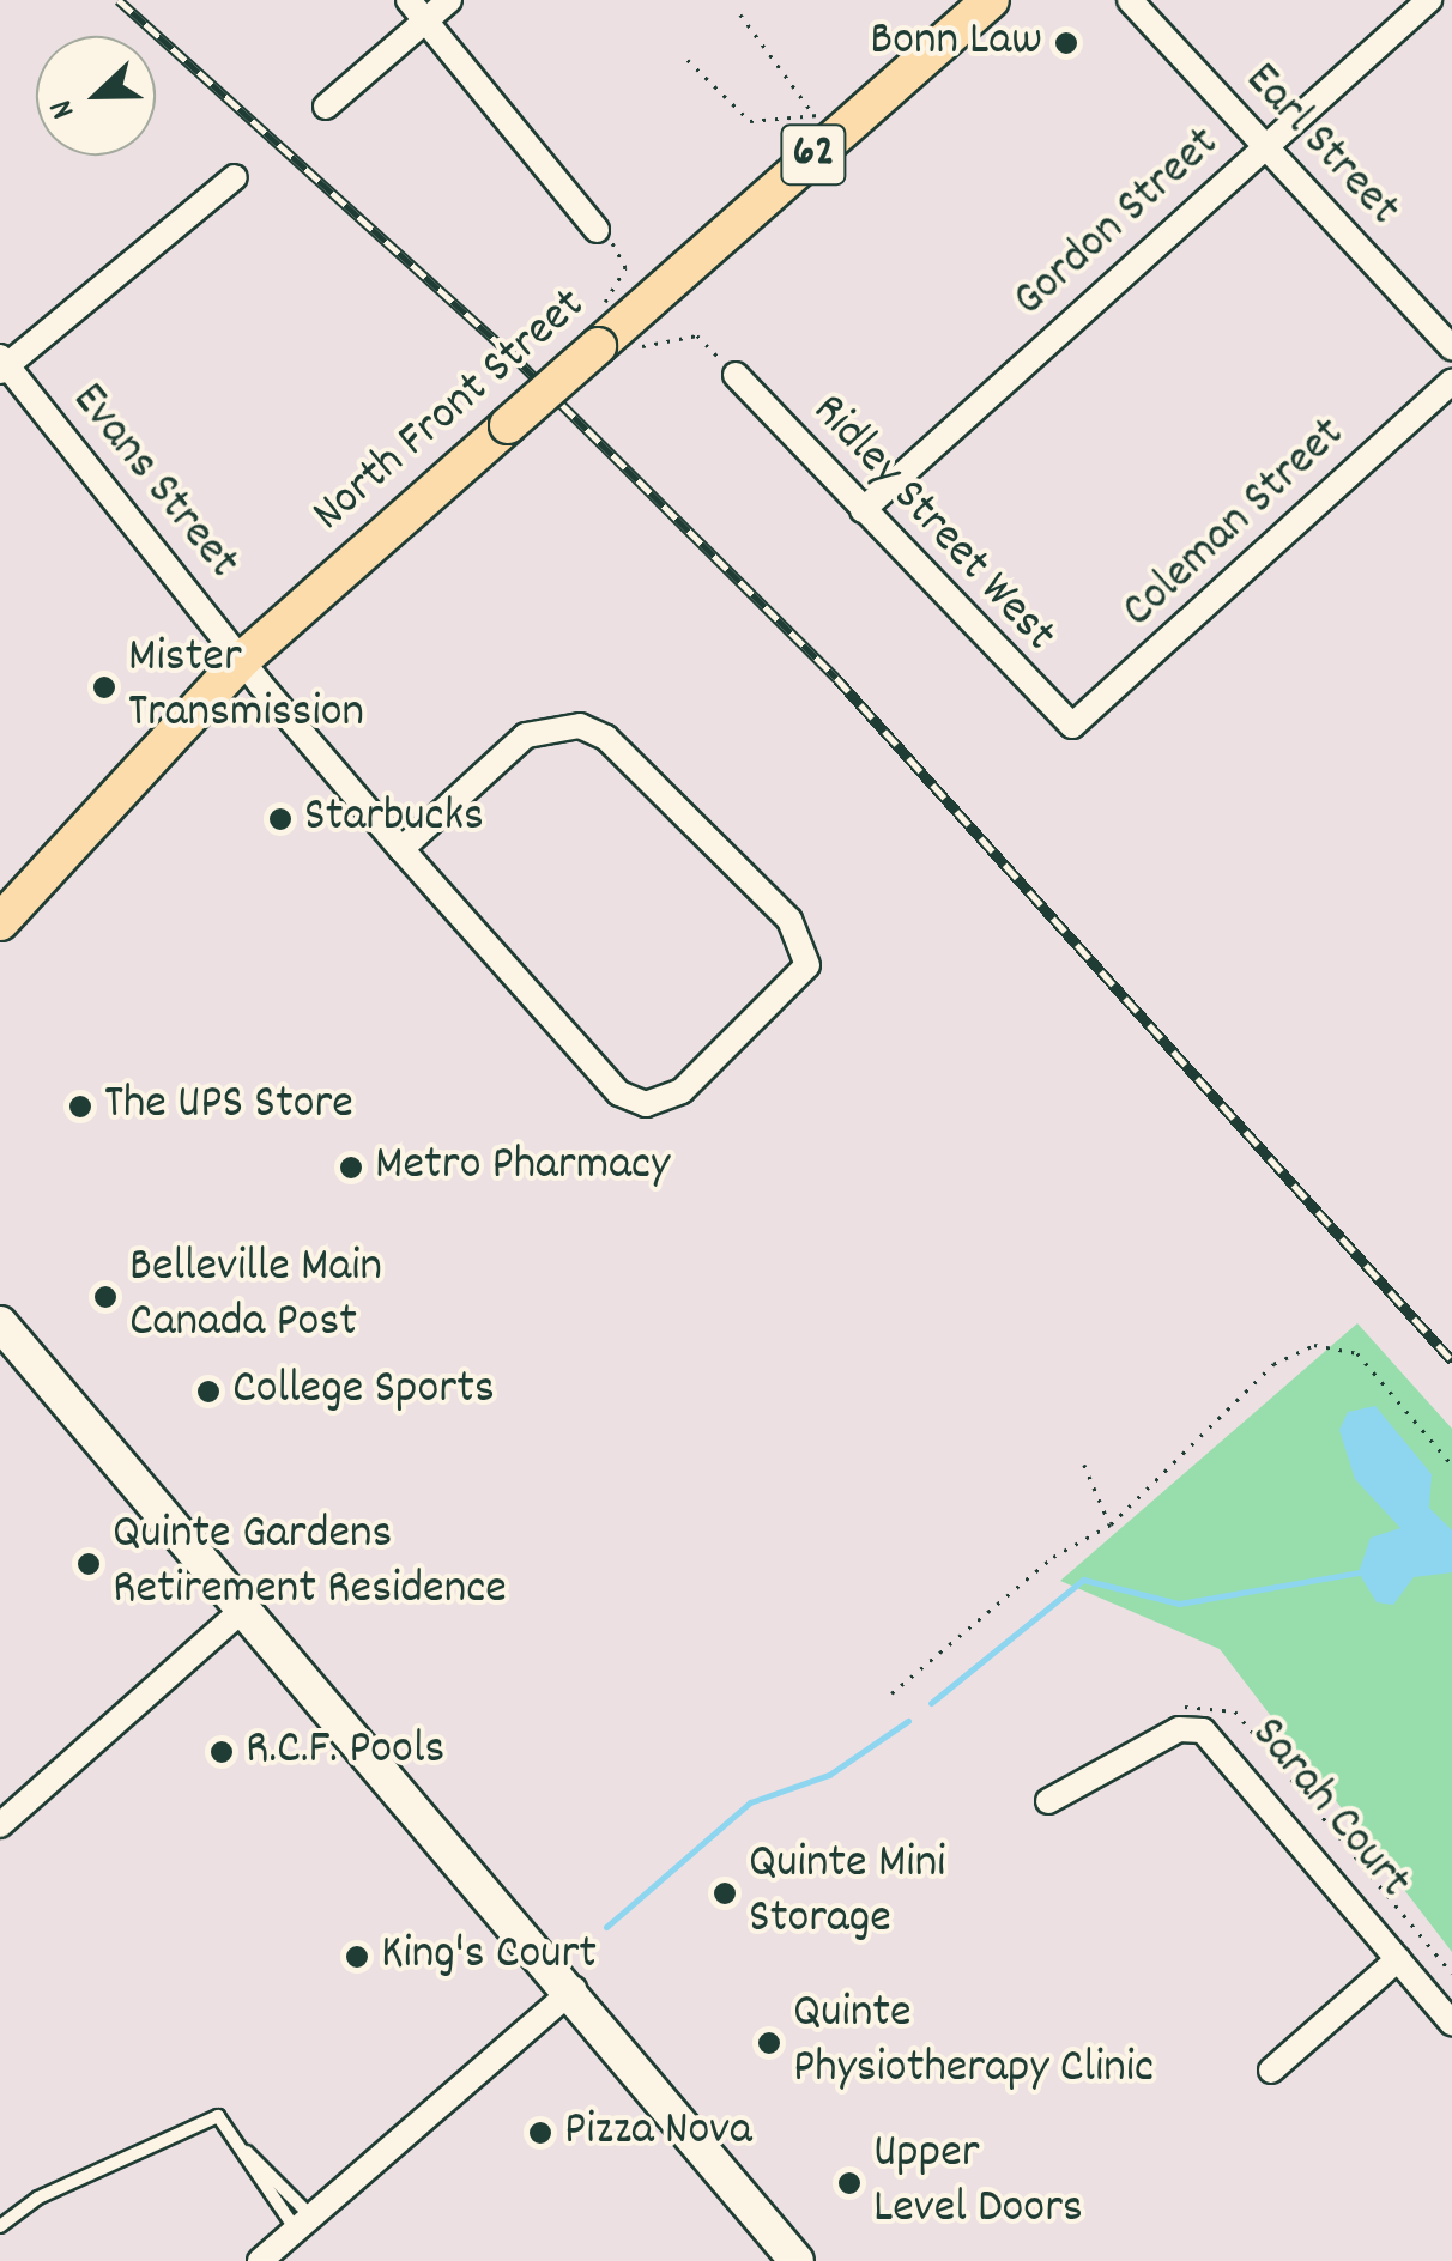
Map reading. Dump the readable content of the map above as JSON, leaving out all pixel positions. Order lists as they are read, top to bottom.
{
  "streets": {
    "main road": ["62", "North Front Street"],
    "street": [
      "Earl Street",
      "Gordon Street",
      "Evans Street",
      "Ridley Street West",
      "Coleman Street",
      "Sarah Court"
    ]
  },
  "crossings": [
    ["Earl Street", "Gordon Street"],
    ["Gordon Street", "Ridley Street West"],
    ["North Front Street", "Evans Street"],
    ["Ridley Street West", "Coleman Street"]
  ],
  "places": [
    "Bonn Law",
    "Mister Transmission",
    "Starbucks",
    "The UPS Store",
    "Metro Pharmacy",
    "Belleville Main Canada Post",
    "College Sports",
    "Quinte Gardens Retirement Residence",
    "R.C.F. Pools",
    "Quinte Mini Storage",
    "King's Court",
    "Quinte Physiotherapy Clinic",
    "Pizza Nova",
    "Upper Level Doors"
  ],
  "north": "left"
}
